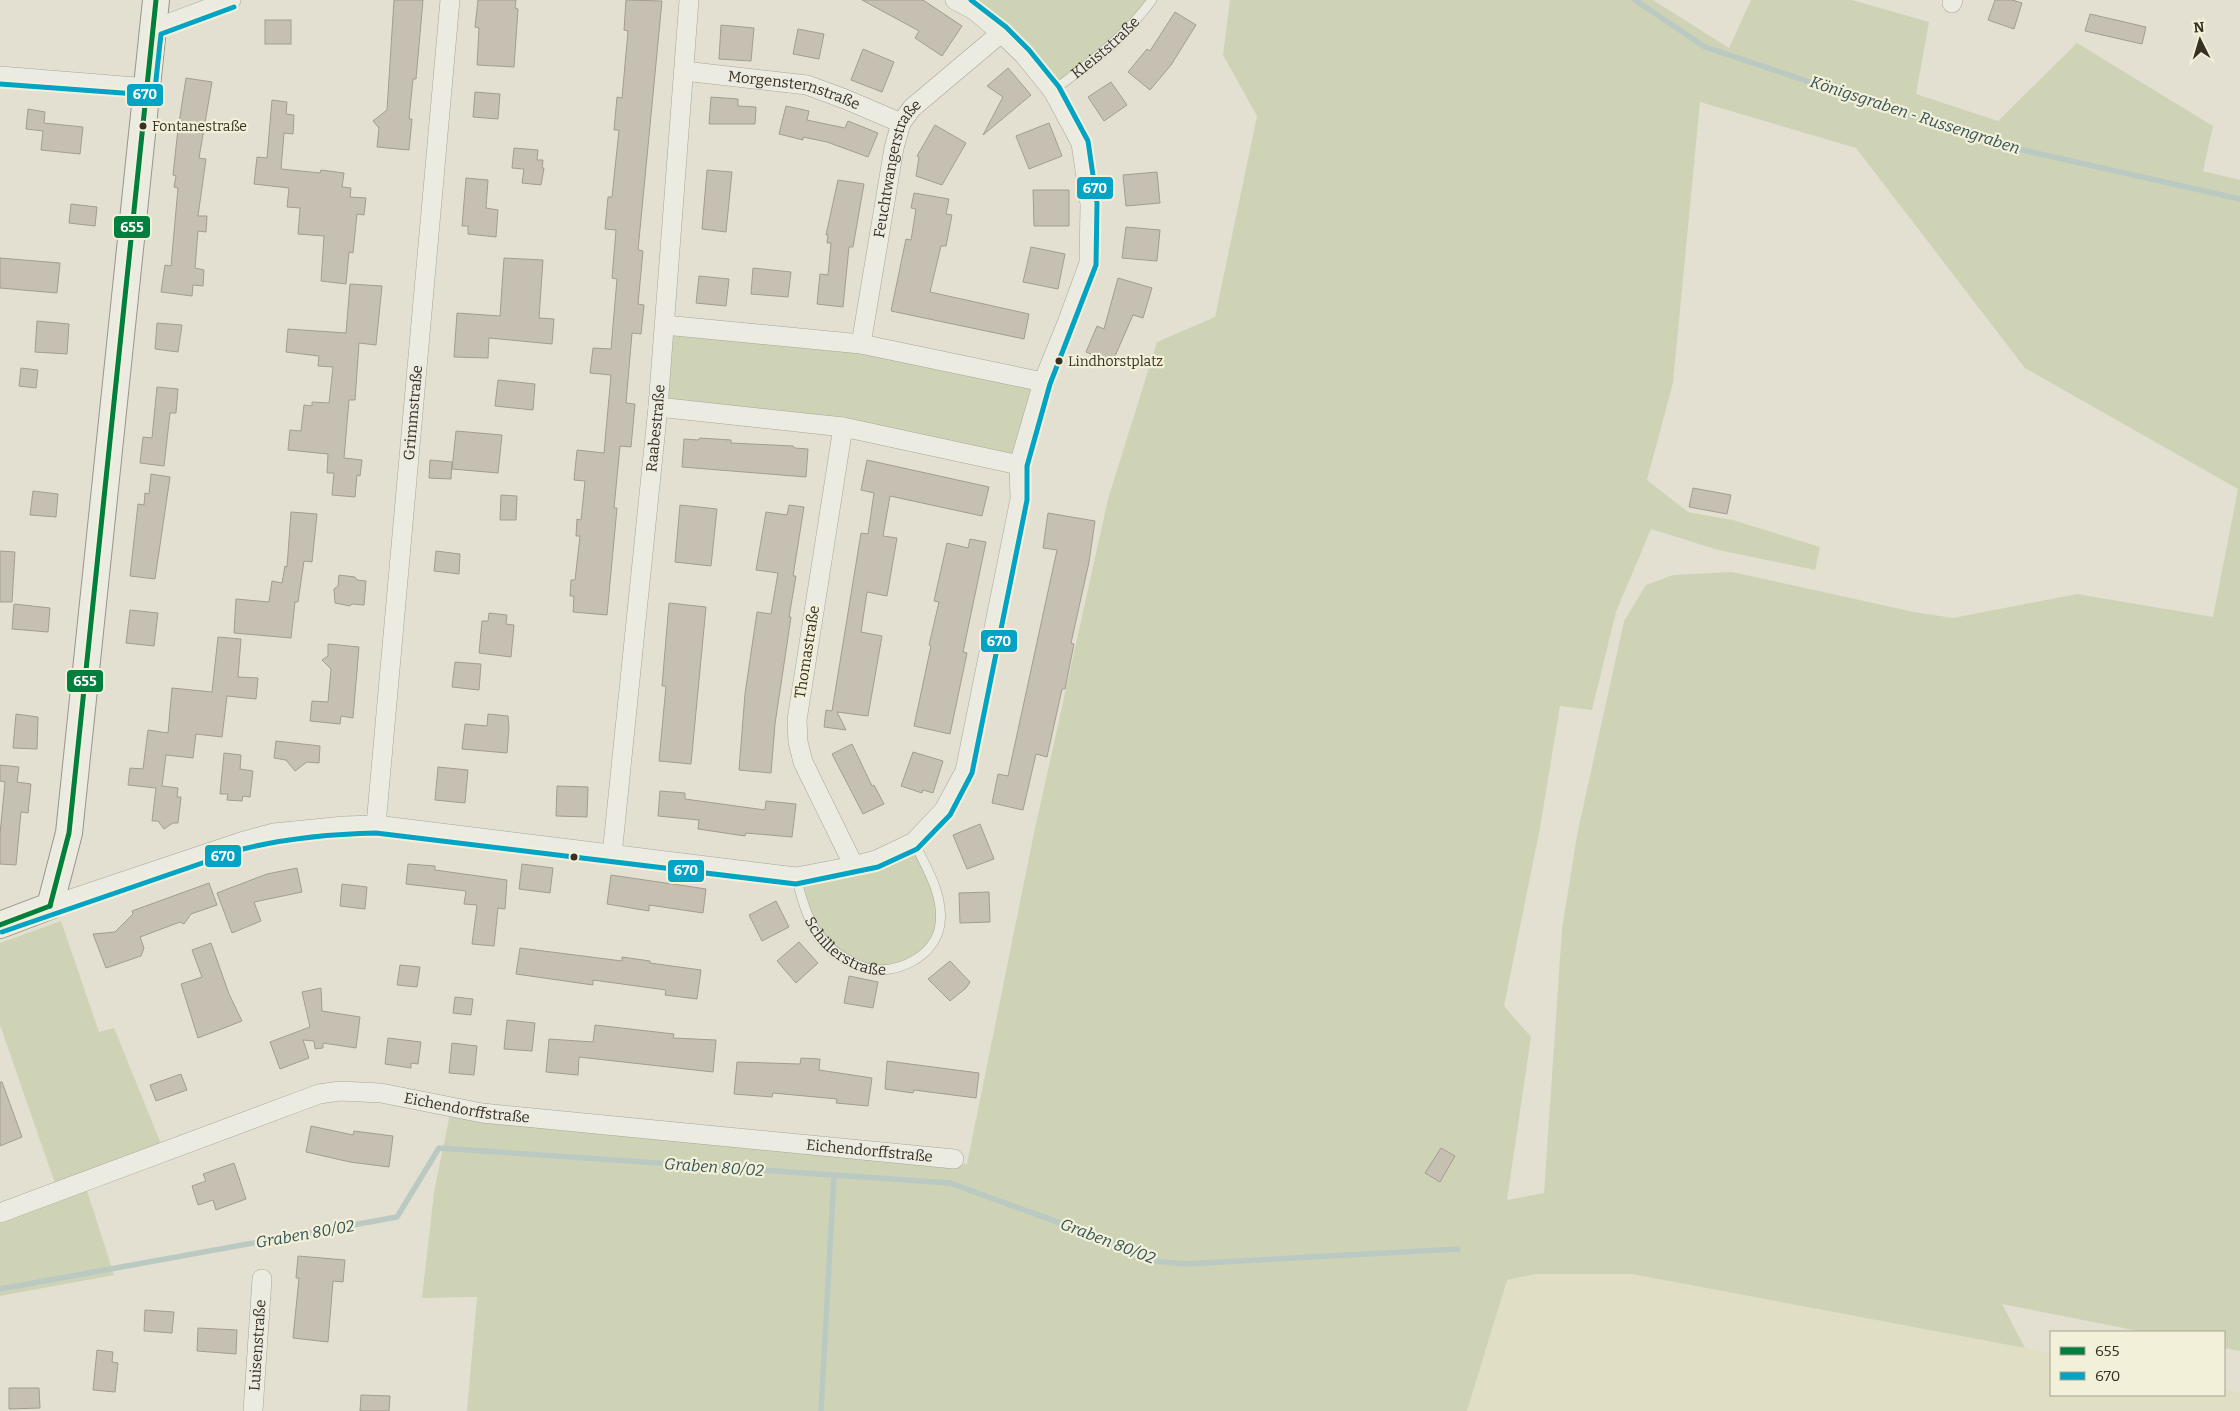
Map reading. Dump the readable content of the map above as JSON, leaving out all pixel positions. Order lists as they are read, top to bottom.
{
  "streets": {
    "street": [
      "Morgensternstraße",
      "Feuchtwangerstraße",
      "Grimmstraße",
      "Raabestraße",
      "Thomastraße",
      "Eichendorffstraße",
      "Luisenstraße"
    ],
    "lane": ["Kleiststraße", "Schillerstraße"]
  },
  "crossings": [
    ["Morgensternstraße", "Feuchtwangerstraße"],
    ["Morgensternstraße", "Raabestraße"]
  ],
  "water": ["Königsgraben - Russengraben", "Graben 80/02"],
  "places": ["Fontanestraße", "Lindhorstplatz"],
  "lines": ["transit line 655", "transit line 670"],
  "legend": ["655", "670"],
  "north": "top"
}
